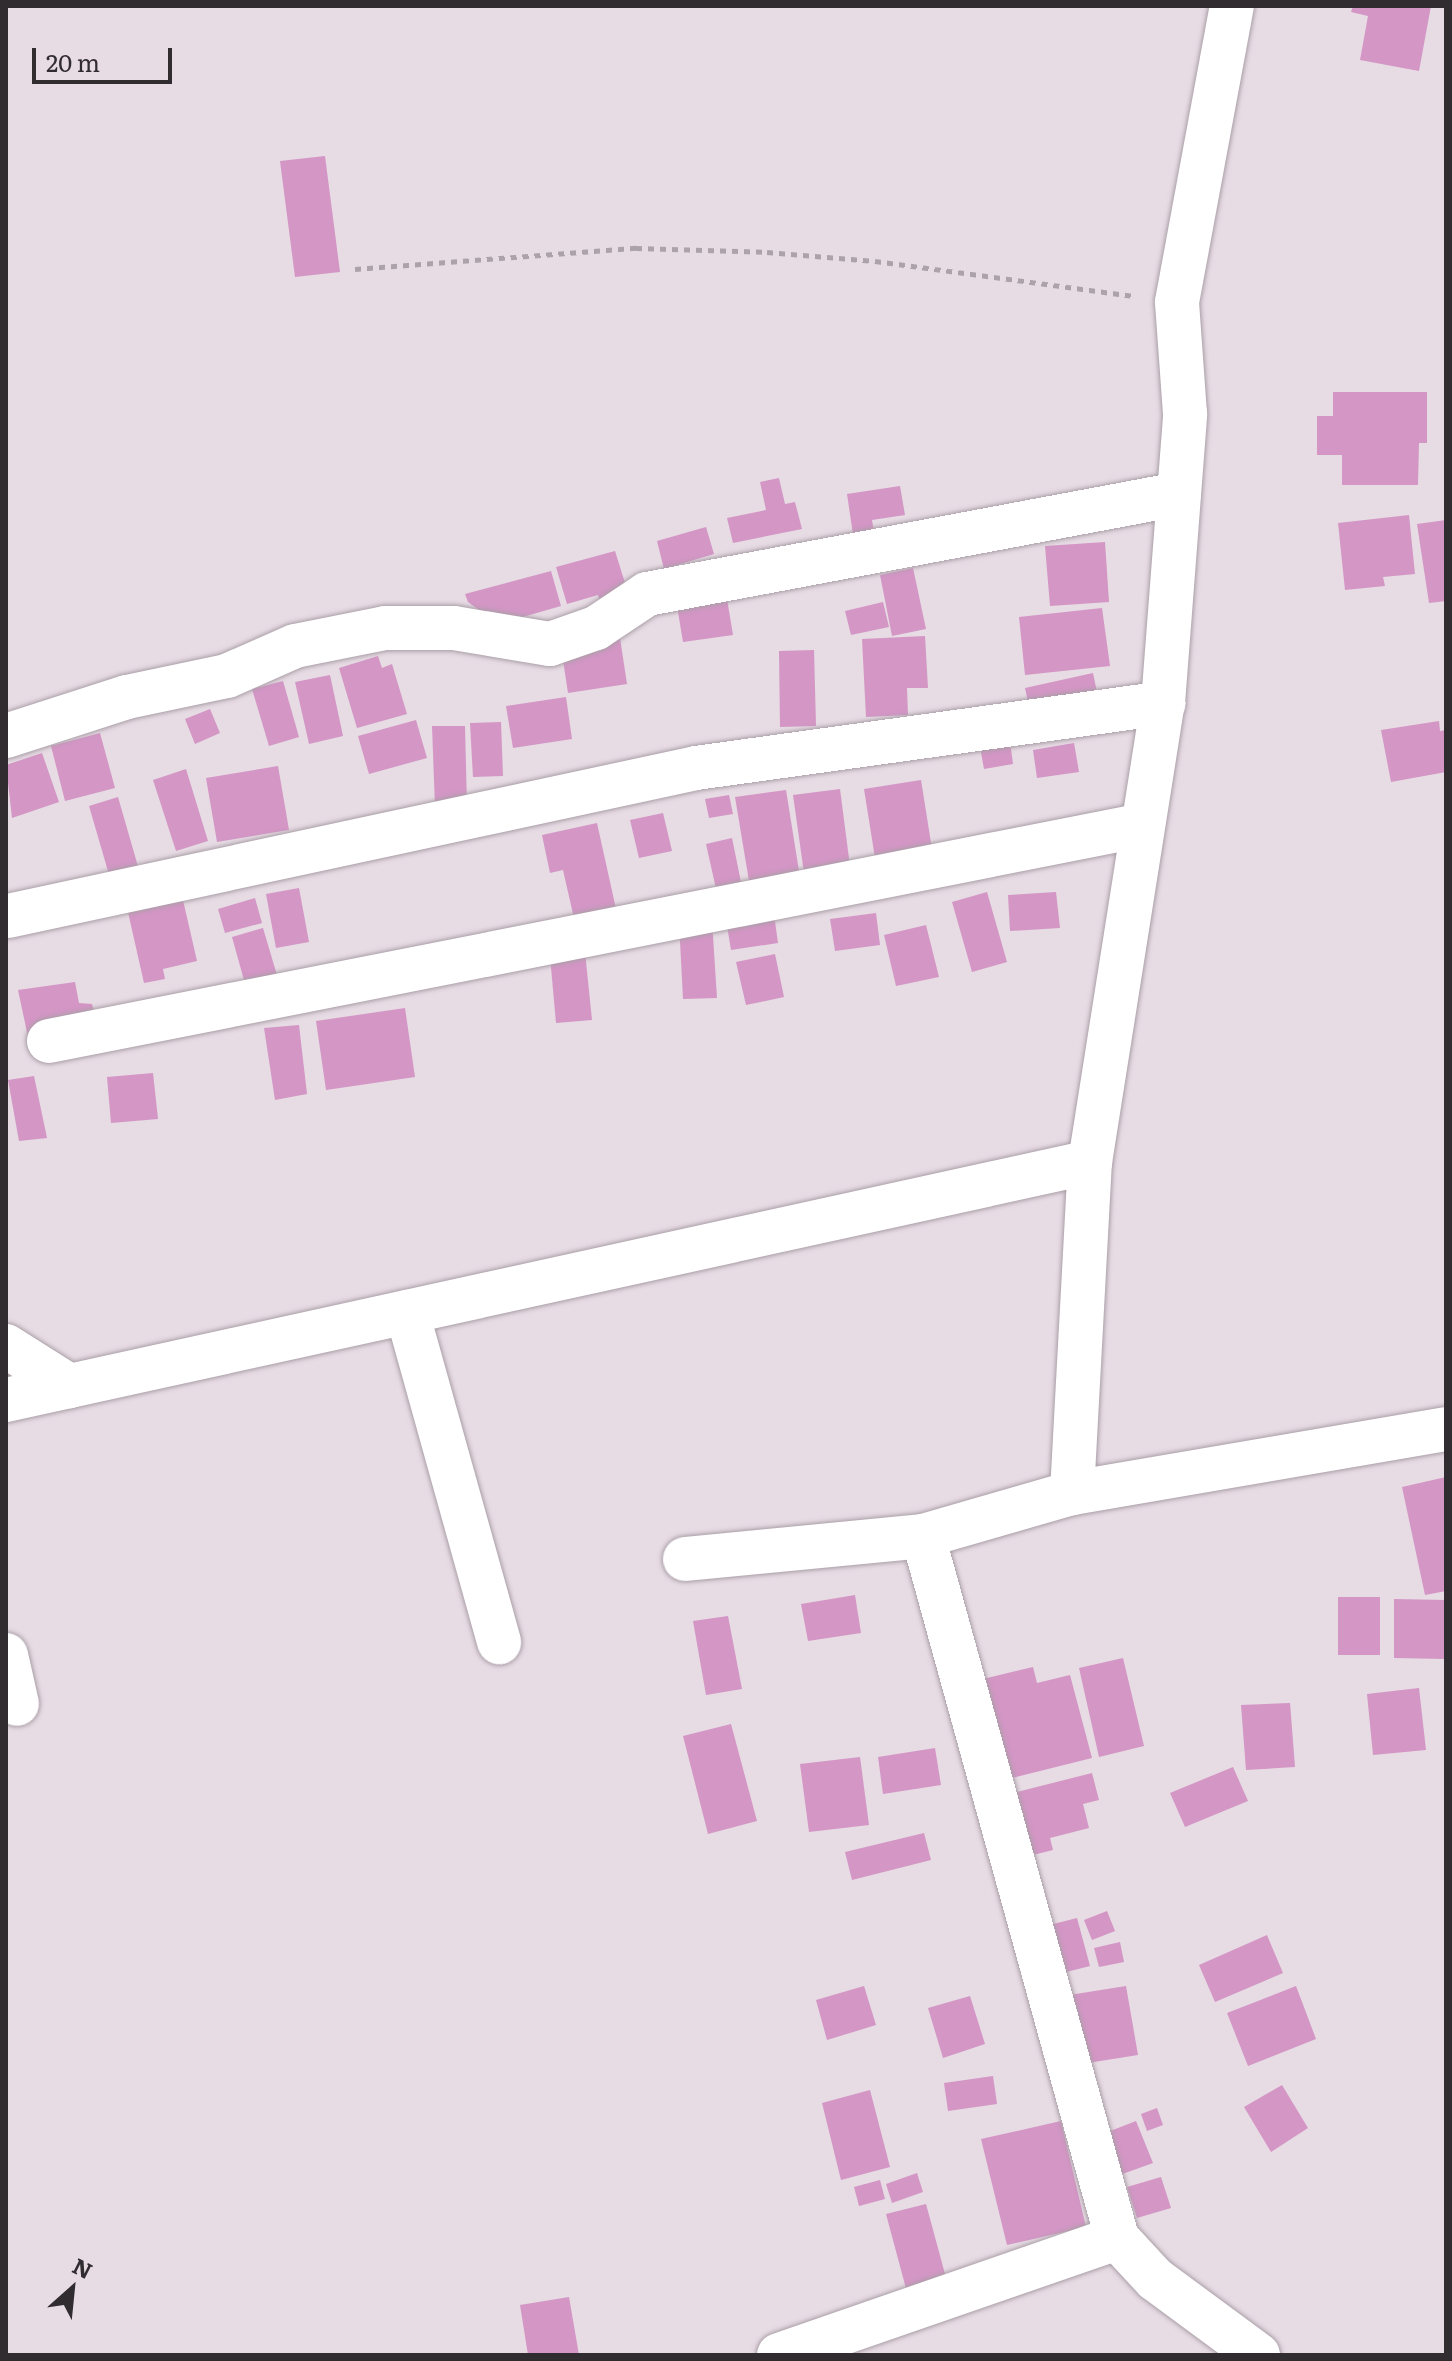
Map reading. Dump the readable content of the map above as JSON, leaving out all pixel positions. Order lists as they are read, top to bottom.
{
  "scale_bar": "20 m",
  "north": "top right"
}
